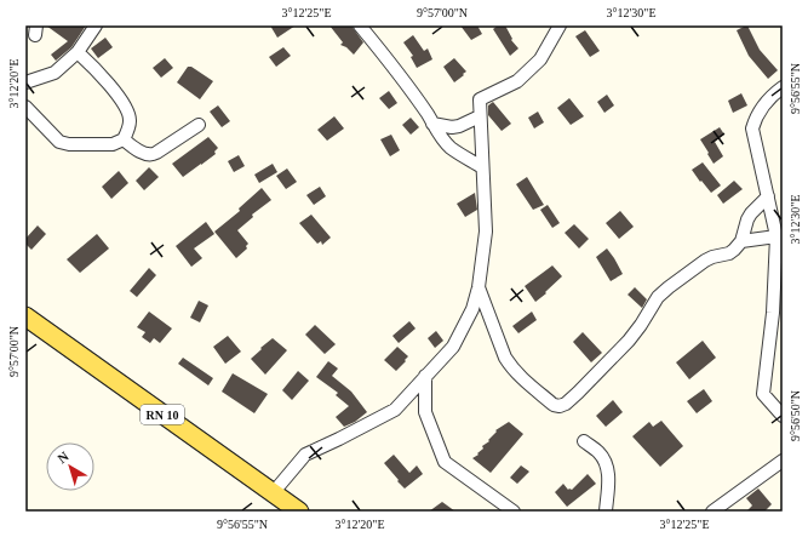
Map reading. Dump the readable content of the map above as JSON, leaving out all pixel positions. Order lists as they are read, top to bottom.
{
  "streets": {
    "main road": ["RN 10"]
  },
  "north": "top left",
  "coordinates": [
    "3°12'25\"E",
    "9°57'00\"N",
    "3°12'30\"E",
    "3°12'20\"E",
    "9°56'55\"N",
    "9°56'50\"N"
  ]
}
